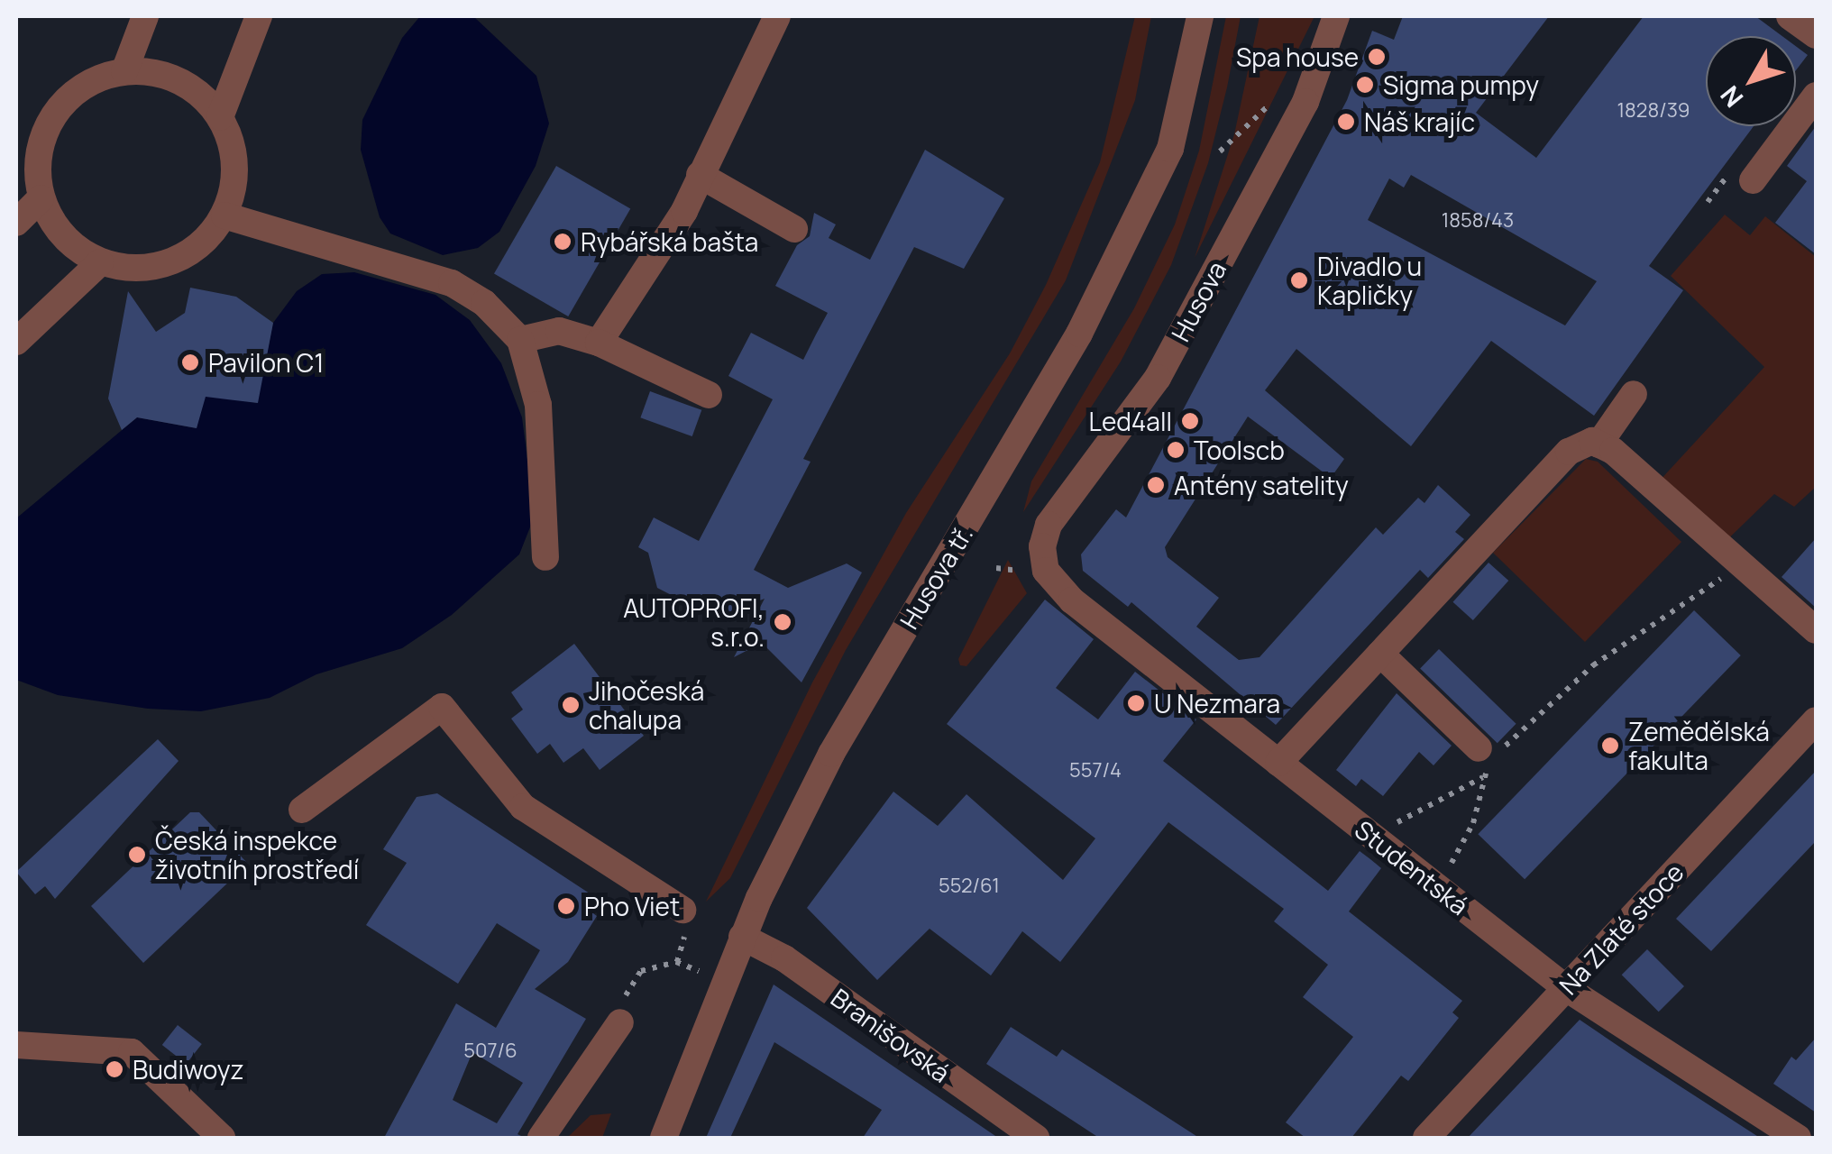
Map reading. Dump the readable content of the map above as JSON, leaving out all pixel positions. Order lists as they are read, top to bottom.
{
  "streets": {
    "street": [
      "Husova",
      "Husova tř.",
      "Studentská",
      "Na Zlaté stoce",
      "Branišovská"
    ]
  },
  "crossings": [
    ["Husova", "Studentská"],
    ["Husova tř.", "Branišovská"],
    ["Studentská", "Na Zlaté stoce"]
  ],
  "places": [
    "Spa house",
    "Sigma pumpy",
    "Náš krajíc",
    "Rybářská bašta",
    "Divadlo u Kapličky",
    "Pavilon C1",
    "Led4all",
    "Toolscb",
    "Antény satelity",
    "AUTOPROFI, s.r.o.",
    "U Nezmara",
    "Jihočeská chalupa",
    "Zemědělská fakulta",
    "Česká inspekce životníh prostředí",
    "Pho Viet",
    "Budiwoyz"
  ],
  "house_numbers": [
    "1828/39",
    "1858/43",
    "557/4",
    "552/61",
    "507/6"
  ],
  "north": "bottom left"
}
